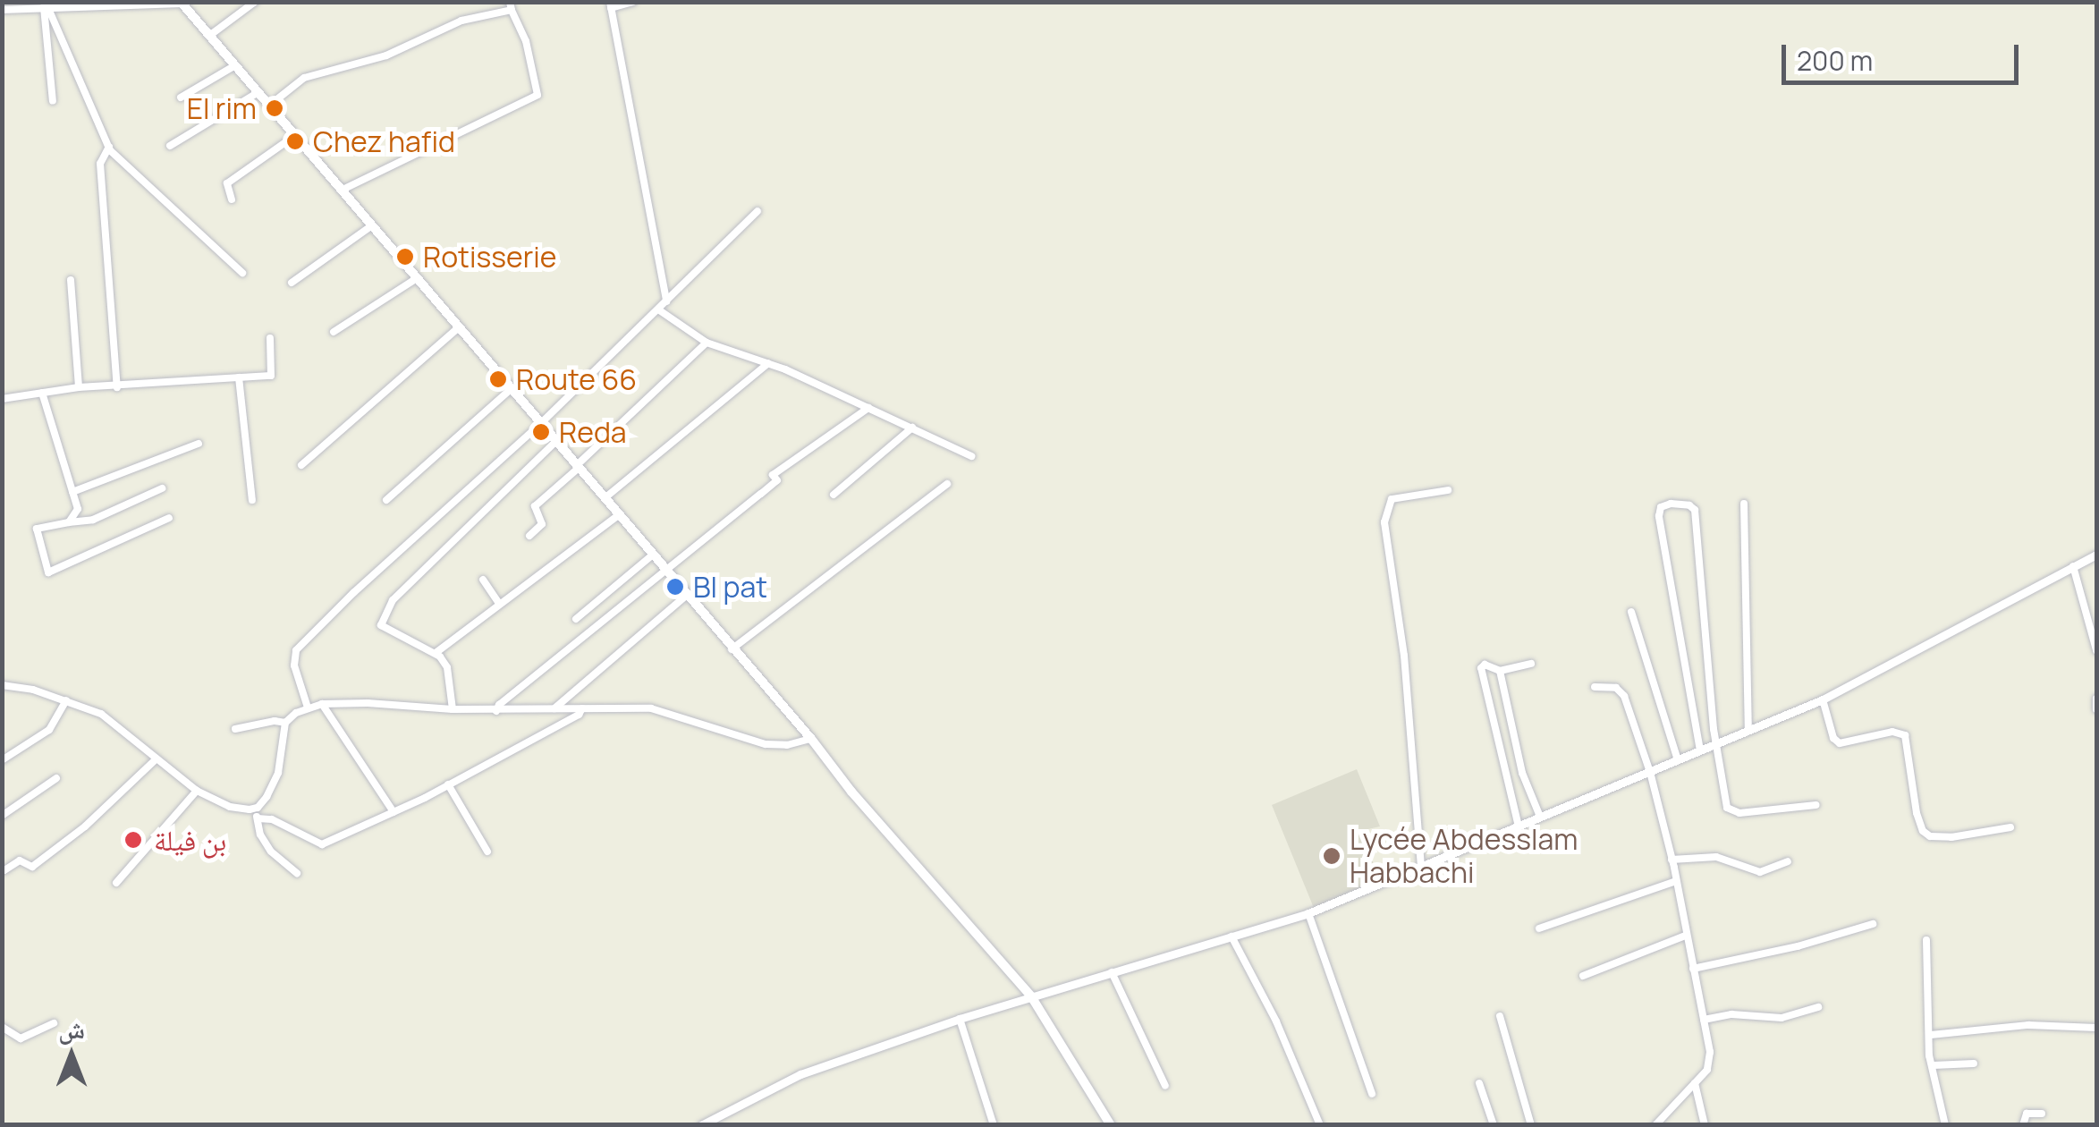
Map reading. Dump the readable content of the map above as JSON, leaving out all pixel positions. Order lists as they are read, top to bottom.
{
  "places": [
    "El rim",
    "Chez hafid",
    "Rotisserie",
    "Route 66",
    "Reda",
    "Bl pat",
    "بن فيلة",
    "Lycée Abdesslam Habbachi"
  ],
  "scale_bar": "200 m",
  "north": "top"
}
